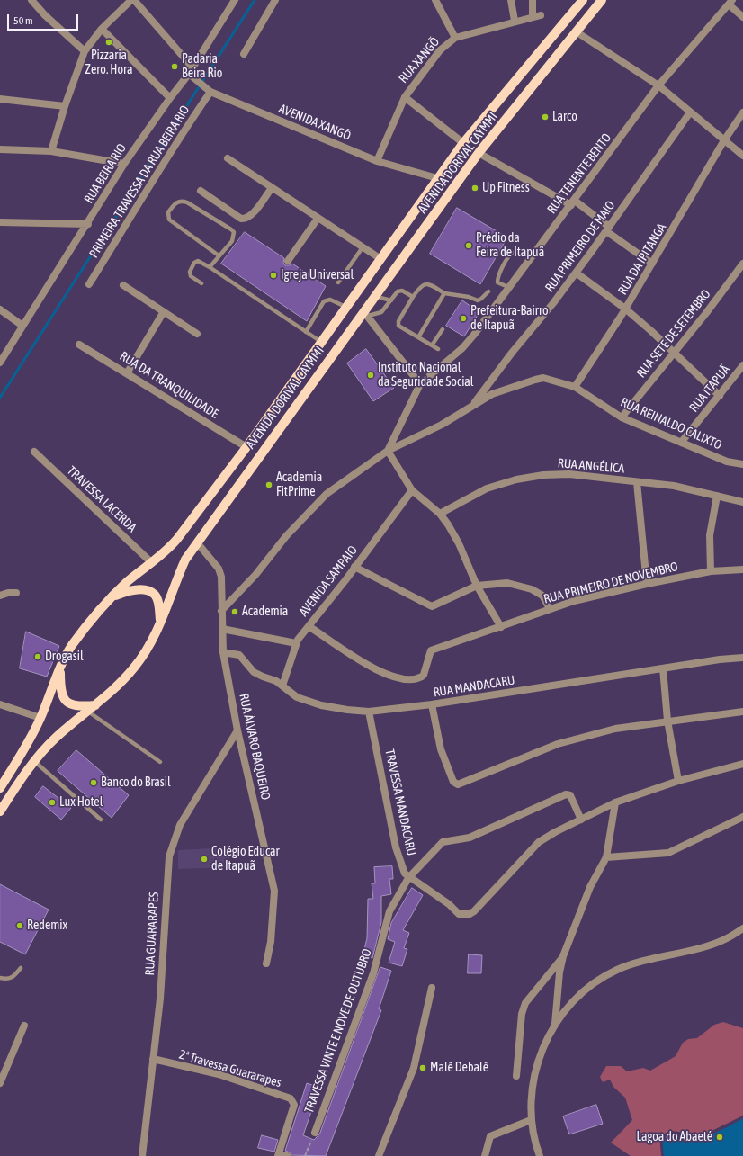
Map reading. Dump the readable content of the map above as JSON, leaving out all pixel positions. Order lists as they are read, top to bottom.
{
  "streets": {
    "main road": ["AVENIDA DORIVAL CAYMMI"],
    "street": [
      "RUA XANGÕ",
      "AVENIDA XANGÕ",
      "RUA BEIRA RIO",
      "RUA TENENTE BENTO",
      "PRIMEIRA TRAVESSA DA RUA BEIRA RIO",
      "RUA PRIMEIRO DE MAIO",
      "RUA DA IPITANGA",
      "RUA SETE DE SETEMBRO",
      "RUA DA TRANQUILIDADE",
      "RUA ITAPUÃ",
      "RUA REINALDO CALIXTO",
      "RUA ANGÉLICA",
      "TRAVESSA LACERDA",
      "AVENIDA SAMPAIO",
      "RUA PRIMEIRO DE NOVEMBRO",
      "RUA MANDACARU",
      "RUA ÁLVARO BAQUEIRO",
      "TRAVESSA MANDACARU",
      "RUA GUARARAPES",
      "TRAVESSA VINTE E NOVE DE OUTUBRO",
      "2ª Travessa Guararapes"
    ]
  },
  "crossings": [
    ["RUA XANGÕ", "AVENIDA XANGÕ"],
    ["AVENIDA XANGÕ", "AVENIDA DORIVAL CAYMMI"],
    ["AVENIDA XANGÕ", "RUA BEIRA RIO"],
    ["AVENIDA XANGÕ", "PRIMEIRA TRAVESSA DA RUA BEIRA RIO"],
    ["AVENIDA DORIVAL CAYMMI", "RUA DA TRANQUILIDADE"],
    ["AVENIDA DORIVAL CAYMMI", "TRAVESSA LACERDA"],
    ["AVENIDA DORIVAL CAYMMI", "RUA ÁLVARO BAQUEIRO"],
    ["RUA TENENTE BENTO", "RUA REINALDO CALIXTO"],
    ["RUA PRIMEIRO DE MAIO", "RUA REINALDO CALIXTO"],
    ["RUA DA IPITANGA", "RUA REINALDO CALIXTO"],
    ["RUA SETE DE SETEMBRO", "RUA REINALDO CALIXTO"],
    ["RUA ITAPUÃ", "RUA REINALDO CALIXTO"],
    ["RUA REINALDO CALIXTO", "RUA ÁLVARO BAQUEIRO"],
    ["AVENIDA SAMPAIO", "RUA PRIMEIRO DE NOVEMBRO"],
    ["AVENIDA SAMPAIO", "RUA MANDACARU"],
    ["RUA MANDACARU", "RUA ÁLVARO BAQUEIRO"],
    ["RUA MANDACARU", "TRAVESSA MANDACARU"],
    ["RUA ÁLVARO BAQUEIRO", "RUA GUARARAPES"],
    ["TRAVESSA MANDACARU", "TRAVESSA VINTE E NOVE DE OUTUBRO"],
    ["RUA GUARARAPES", "2ª Travessa Guararapes"]
  ],
  "places": [
    "Pizzaria Zero. Hora",
    "Padaria Beira Rio",
    "Larco",
    "Up Fitness",
    "Prédio da Feira de Itapuã",
    "Igreja Universal",
    "Prefeitura-Bairro de Itapuã",
    "Instituto Nacional da Seguridade Social",
    "Academia FitPrime",
    "Academia",
    "Drogasil",
    "Banco do Brasil",
    "Lux Hotel",
    "Colégio Educar de Itapuã",
    "Redemix",
    "Malê Debalê",
    "Lagoa do Abaeté"
  ],
  "scale_bar": "50 m"
}
